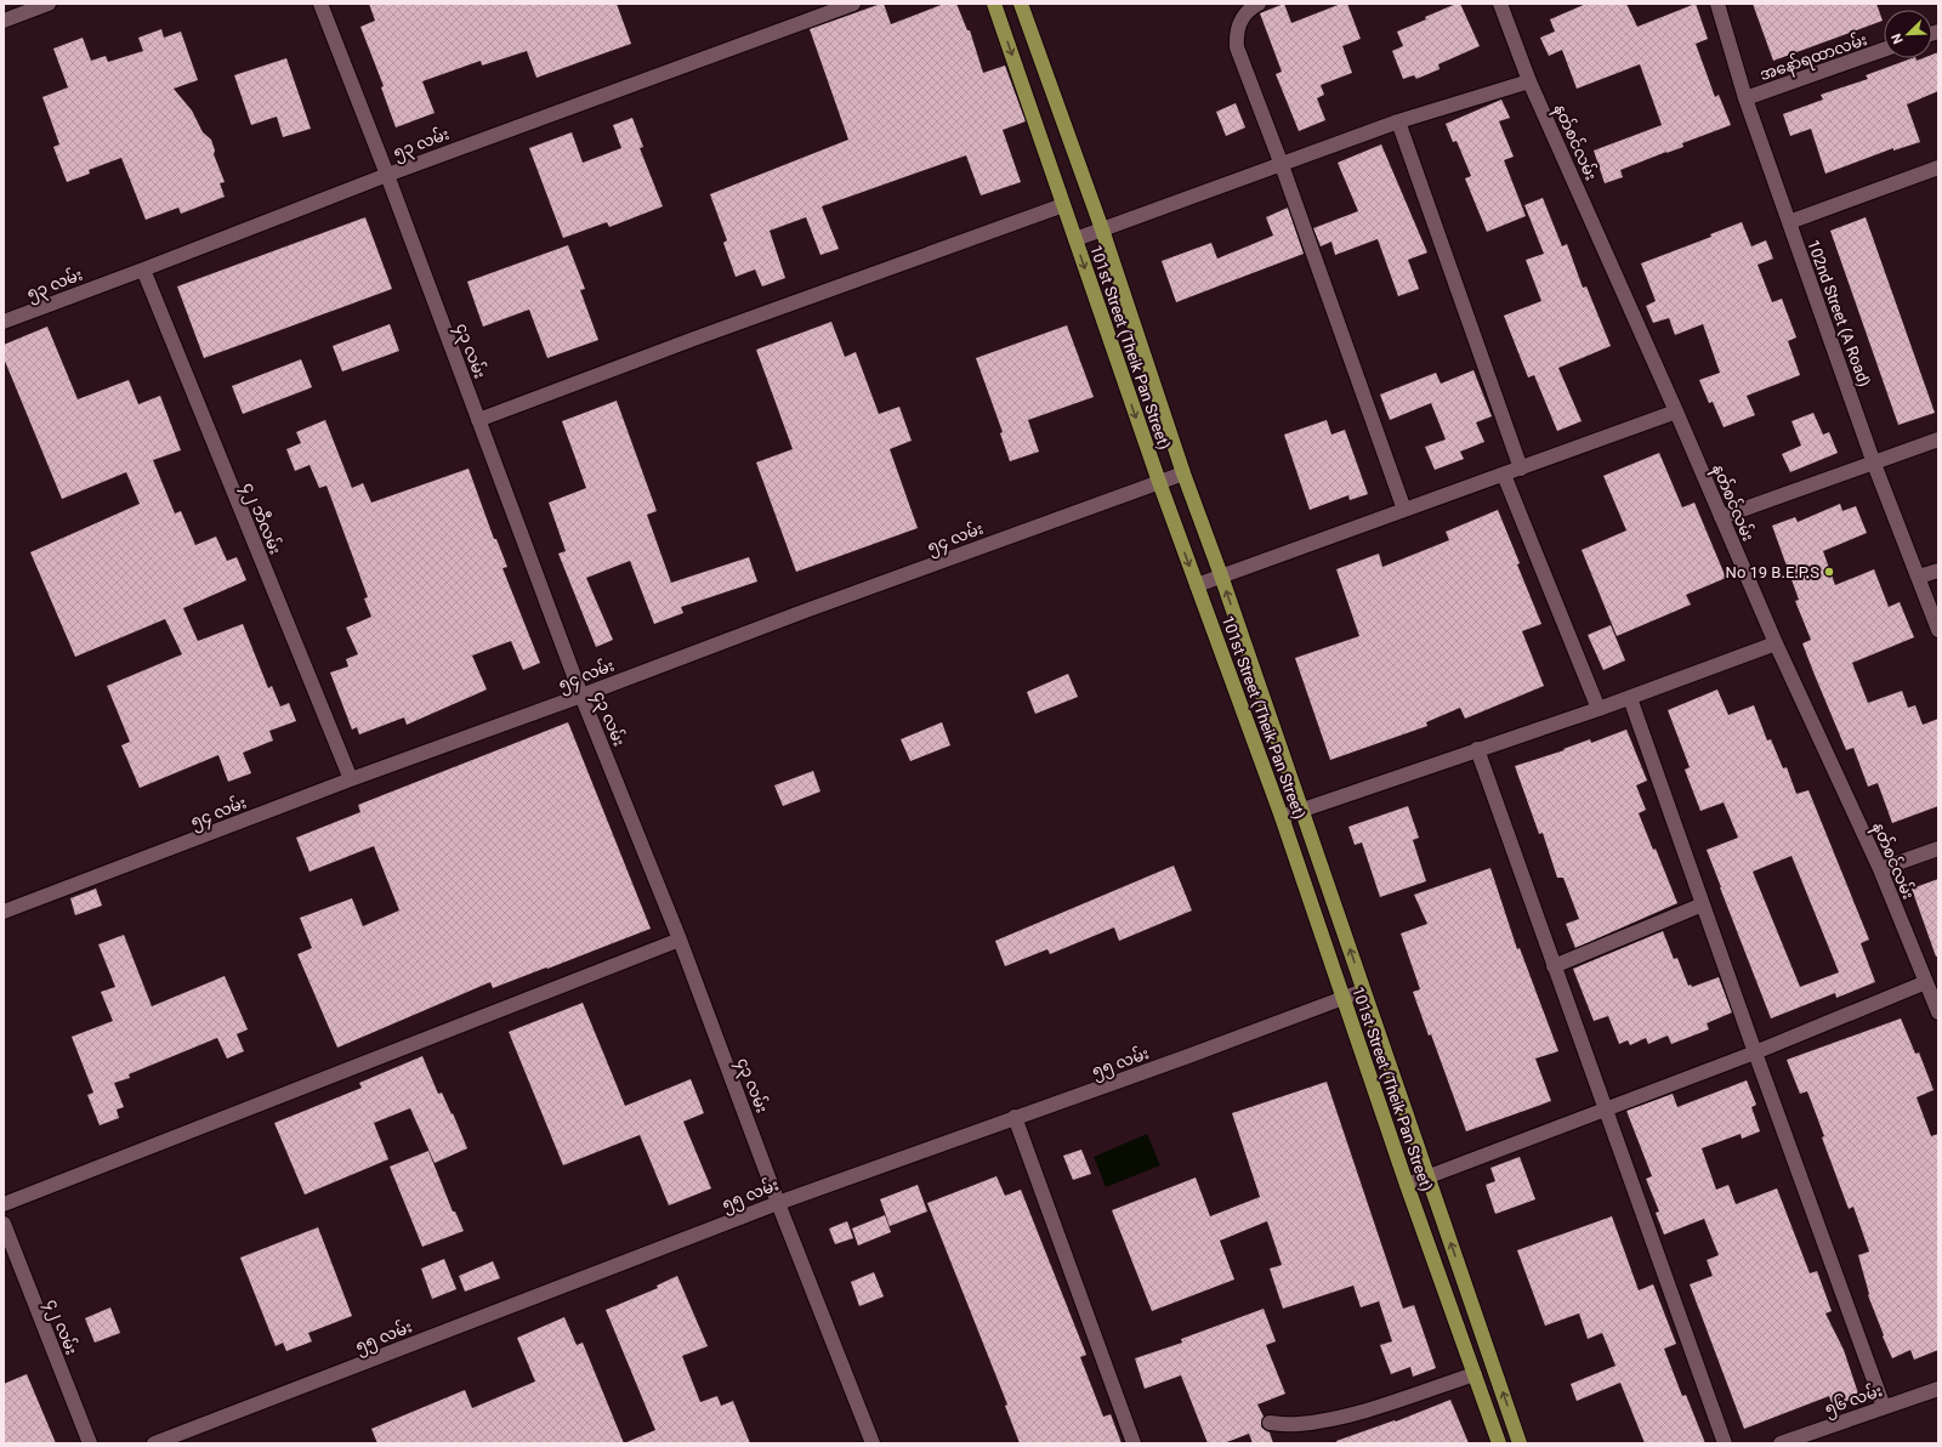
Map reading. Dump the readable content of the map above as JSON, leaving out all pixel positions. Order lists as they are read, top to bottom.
{
  "streets": {
    "main road": ["101st Street (Theik Pan Street)"],
    "street": [
      "အနော်ရထာလမ်း",
      "နတ်စင်လမ်း",
      "၅၃ လမ်း",
      "102nd Street (A Road)",
      "၄၃ လမ်း",
      "၄၂ ဘီလမ်း",
      "၅၄ လမ်း",
      "၅၅ လမ်း",
      "၄၂ လမ်း",
      "၅၆ လမ်း"
    ]
  },
  "crossings": [
    ["အနော်ရထာလမ်း", "102nd Street (A Road)"],
    ["၅၃ လမ်း", "၄၃ လမ်း"],
    ["၅၃ လမ်း", "၄၂ ဘီလမ်း"],
    ["101st Street (Theik Pan Street)", "၅၄ လမ်း"],
    ["101st Street (Theik Pan Street)", "၅၅ လမ်း"],
    ["၄၃ လမ်း", "၅၄ လမ်း"],
    ["၄၃ လမ်း", "၅၅ လမ်း"],
    ["၄၂ ဘီလမ်း", "၅၄ လမ်း"]
  ],
  "places": ["No 19 B.E.P.S"],
  "north": "bottom left"
}
